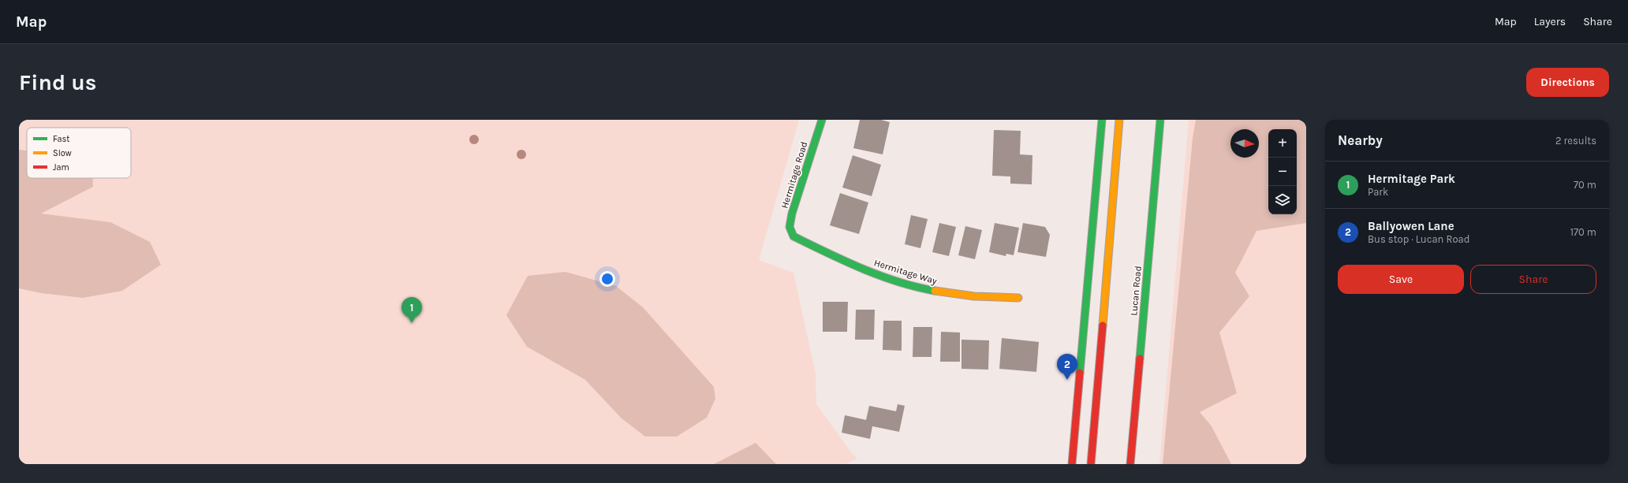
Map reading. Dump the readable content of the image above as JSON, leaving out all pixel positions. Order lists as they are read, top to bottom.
{
  "streets": {
    "main road": ["Hermitage Road", "Hermitage Way", "Lucan Road"]
  },
  "crossings": [
    ["Hermitage Road", "Hermitage Way"]
  ],
  "legend": ["Fast", "Slow", "Jam"],
  "north": "right",
  "page": {
    "header": "Map",
    "nav": ["Map", "Layers", "Share"],
    "buttons": [
      "Directions",
      ["Save", "Share"]
    ],
    "title": "Find us",
    "heading": ["Nearby", "2 results"],
    "map_buttons": ["+", "−"],
    "list": [
      {
        "mark": "1",
        "name": "Hermitage Park",
        "note": "Park",
        "value": "70 m"
      },
      {
        "mark": "2",
        "name": "Ballyowen Lane",
        "note": "Bus stop · Lucan Road",
        "value": "170 m"
      }
    ],
    "pins": ["1", "2"]
  }
}
